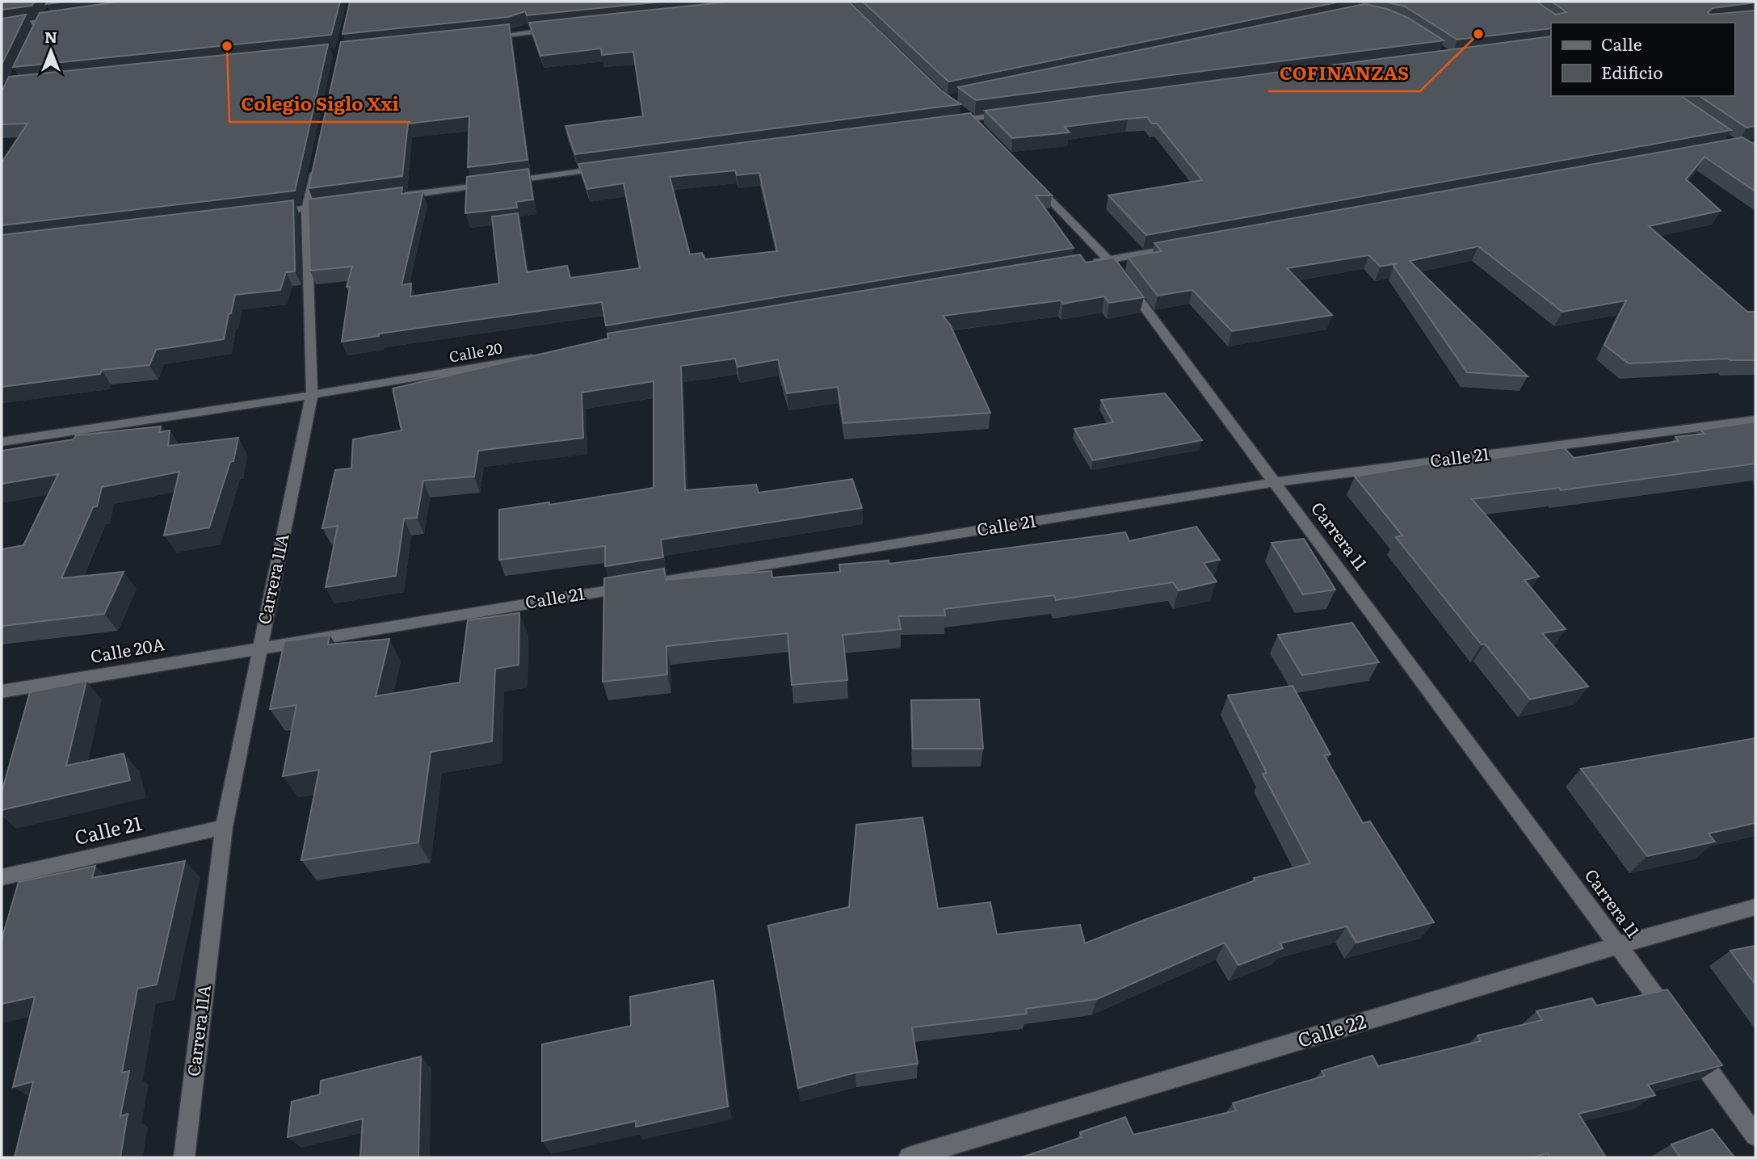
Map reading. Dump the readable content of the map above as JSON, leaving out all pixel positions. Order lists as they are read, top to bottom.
{
  "streets": {
    "street": [
      "Calle 20",
      "Calle 21",
      "Carrera 11",
      "Carrera 11A",
      "Calle 20A",
      "Calle 22"
    ]
  },
  "crossings": [
    ["Calle 20", "Carrera 11A"],
    ["Calle 21", "Carrera 11"],
    ["Calle 21", "Carrera 11A"],
    ["Calle 21", "Calle 20A"],
    ["Carrera 11", "Calle 22"],
    ["Carrera 11A", "Calle 20A"]
  ],
  "places": ["COFINANZAS", "Colegio Siglo Xxi"],
  "legend": ["Calle", "Edificio"],
  "north": "top"
}
